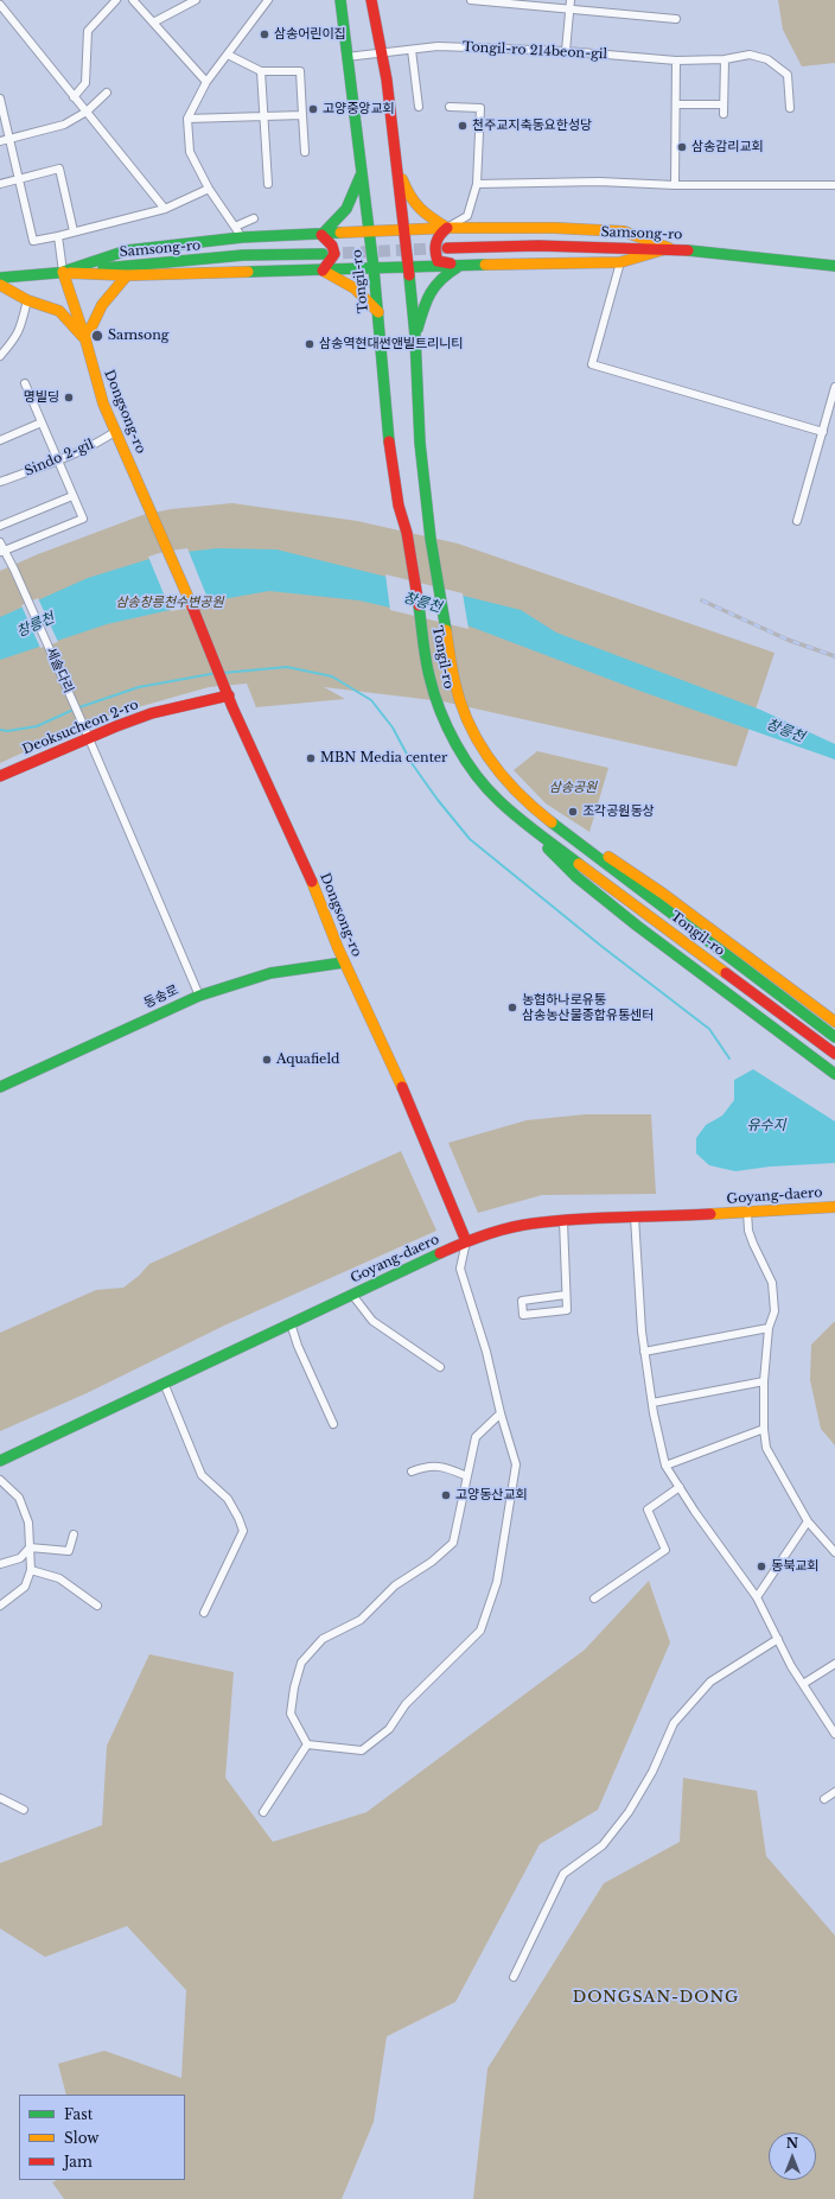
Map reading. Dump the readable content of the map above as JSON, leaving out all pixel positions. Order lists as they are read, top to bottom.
{
  "streets": {
    "main road": [
      "Samsong-ro",
      "Tongil-ro",
      "Dongsong-ro",
      "Deoksucheon 2-ro",
      "동송로",
      "Goyang-daero"
    ],
    "street": ["Tongil-ro 214beon-gil", "Sindo 2-gil", "세솔다리"]
  },
  "crossings": [
    ["Tongil-ro 214beon-gil", "Tongil-ro"],
    ["Samsong-ro", "Dongsong-ro"],
    ["Dongsong-ro", "Sindo 2-gil"],
    ["Dongsong-ro", "Deoksucheon 2-ro"],
    ["Dongsong-ro", "동송로"],
    ["Dongsong-ro", "Goyang-daero"],
    ["세솔다리", "Deoksucheon 2-ro"],
    ["세솔다리", "동송로"]
  ],
  "districts": ["DONGSAN-DONG"],
  "water": ["창릉천", "유수지"],
  "parks": ["삼송창릉천수변공원", "삼송공원"],
  "places": [
    "삼송어린이집",
    "고양중앙교회",
    "천주교지축동요한성당",
    "삼송감리교회",
    "Samsong",
    "삼송역현대썬앤빌트리니티",
    "명빌딩",
    "MBN Media center",
    "조각공원동상",
    "농협하나로유통 삼송농산물종합유통센터",
    "Aquafield",
    "고양동산교회",
    "동북교회"
  ],
  "legend": ["Fast", "Slow", "Jam"],
  "north": "top"
}
